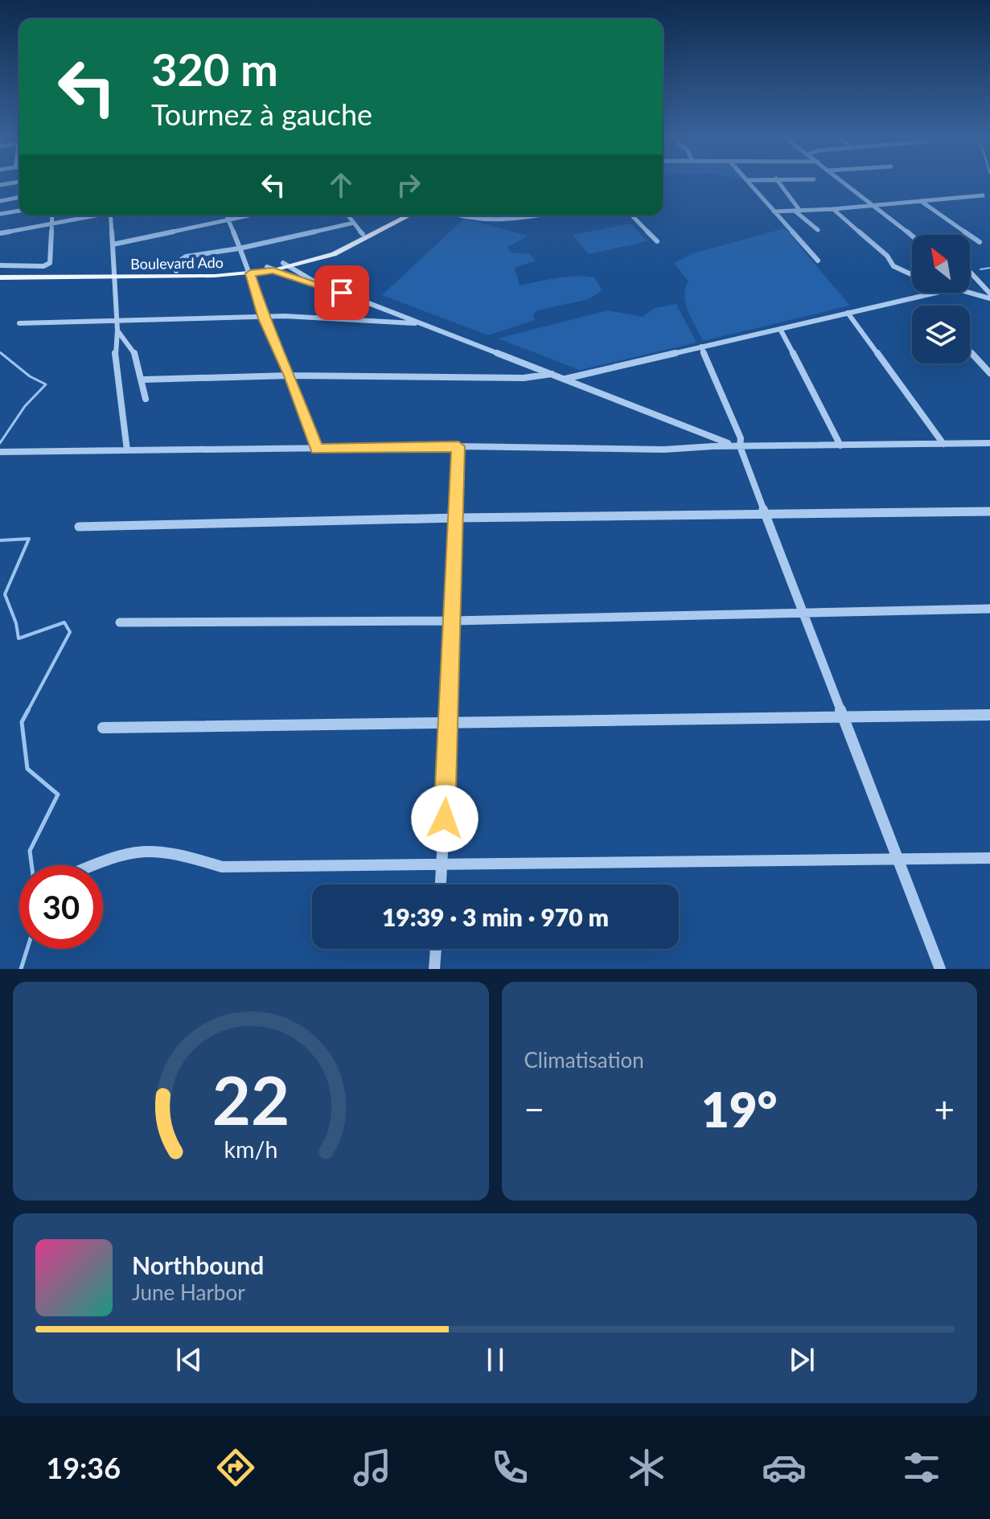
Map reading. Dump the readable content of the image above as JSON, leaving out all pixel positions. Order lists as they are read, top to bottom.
{
  "streets": {
    "main road": ["Boulevard Ado"]
  },
  "north": "top left",
  "page": {
    "turn": ["320 m", "Tournez à gauche"],
    "limit": "30",
    "trip": "19:39 · 3 min · 970 m",
    "tile": "Climatisation",
    "heat": ["−", "19°", "+"],
    "song": ["Northbound", "June Harbor"],
    "tabs": "19:36",
    "gauge": ["22", "km/h"]
  }
}
